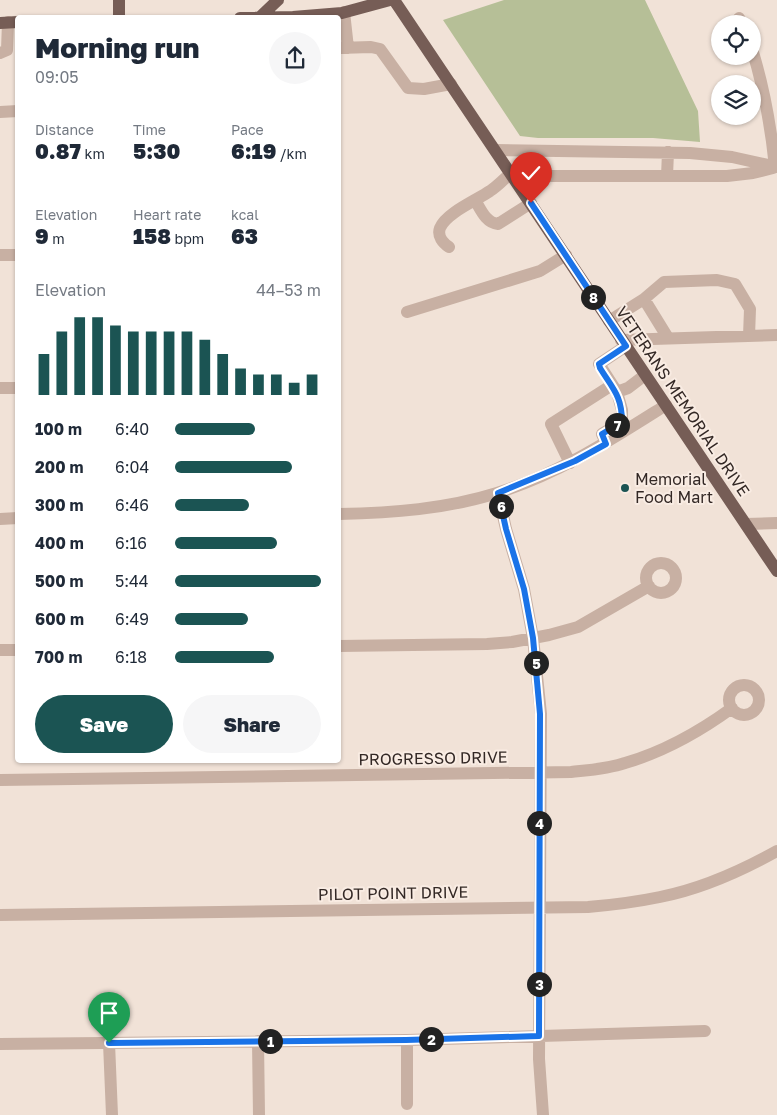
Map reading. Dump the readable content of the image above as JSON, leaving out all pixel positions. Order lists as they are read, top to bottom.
{
  "streets": {
    "main road": ["VETERANS MEMORIAL DRIVE"],
    "street": ["PROGRESSO DRIVE", "PILOT POINT DRIVE"]
  },
  "places": ["Memorial Food Mart"],
  "page": {
    "heading": ["Morning run", "09:05"],
    "stats": [
      ["Distance", "0.87 km"],
      ["Time", "5:30"],
      ["Pace", "6:19 /km"],
      ["Elevation", "9 m"],
      ["Heart rate", "158 bpm"],
      ["kcal", "63"]
    ],
    "chart": ["Elevation", "44–53 m"],
    "pins": [
      "8",
      "7",
      "6",
      "5",
      "4",
      "3",
      "2",
      "1"
    ],
    "list": [
      {
        "name": "100 m",
        "note": "6:40"
      },
      {
        "name": "200 m",
        "note": "6:04"
      },
      {
        "name": "300 m",
        "note": "6:46"
      },
      {
        "name": "400 m",
        "note": "6:16"
      },
      {
        "name": "500 m",
        "note": "5:44"
      },
      {
        "name": "600 m",
        "note": "6:49"
      },
      {
        "name": "700 m",
        "note": "6:18"
      }
    ],
    "buttons": ["Save", "Share"]
  }
}
